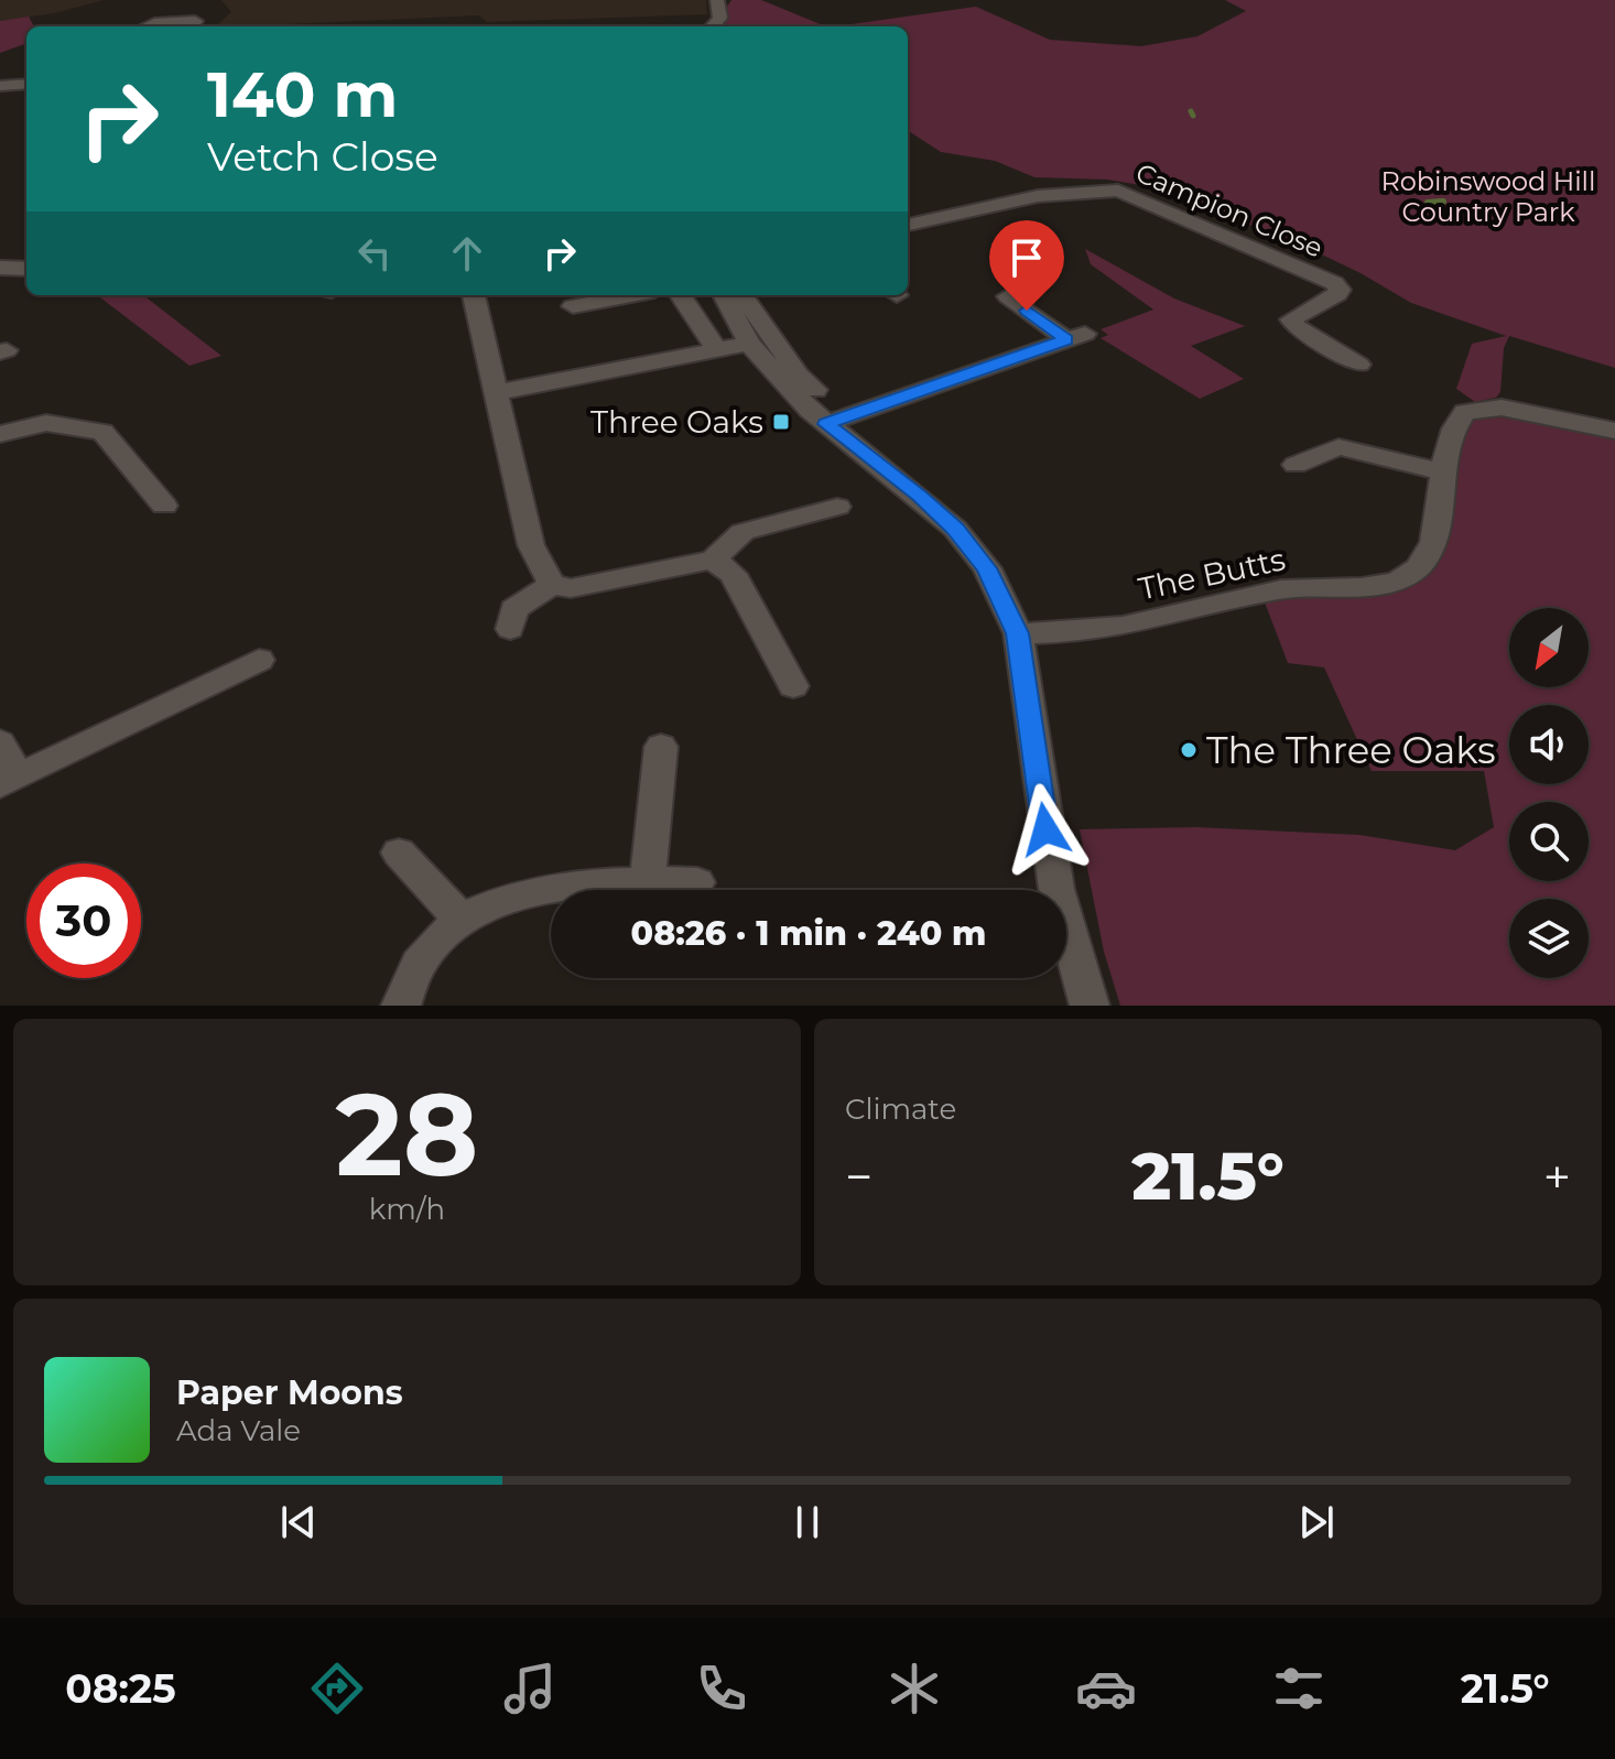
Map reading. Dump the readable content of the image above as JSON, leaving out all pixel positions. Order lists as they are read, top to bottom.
{
  "streets": {
    "street": ["Campion Close", "The Butts"]
  },
  "parks": ["Robinswood Hill Country Park"],
  "places": {
    "transit": ["Three Oaks"],
    "other": ["The Three Oaks"]
  },
  "north": "bottom left",
  "page": {
    "turn": ["140 m", "Vetch Close"],
    "limit": "30",
    "trip": "08:26 · 1 min · 240 m",
    "tile": [
      ["28", "km/h"],
      "Climate"
    ],
    "heat": ["−", "21.5°", "+"],
    "song": ["Paper Moons", "Ada Vale"],
    "tabs": ["08:25", "21.5°"]
  }
}
